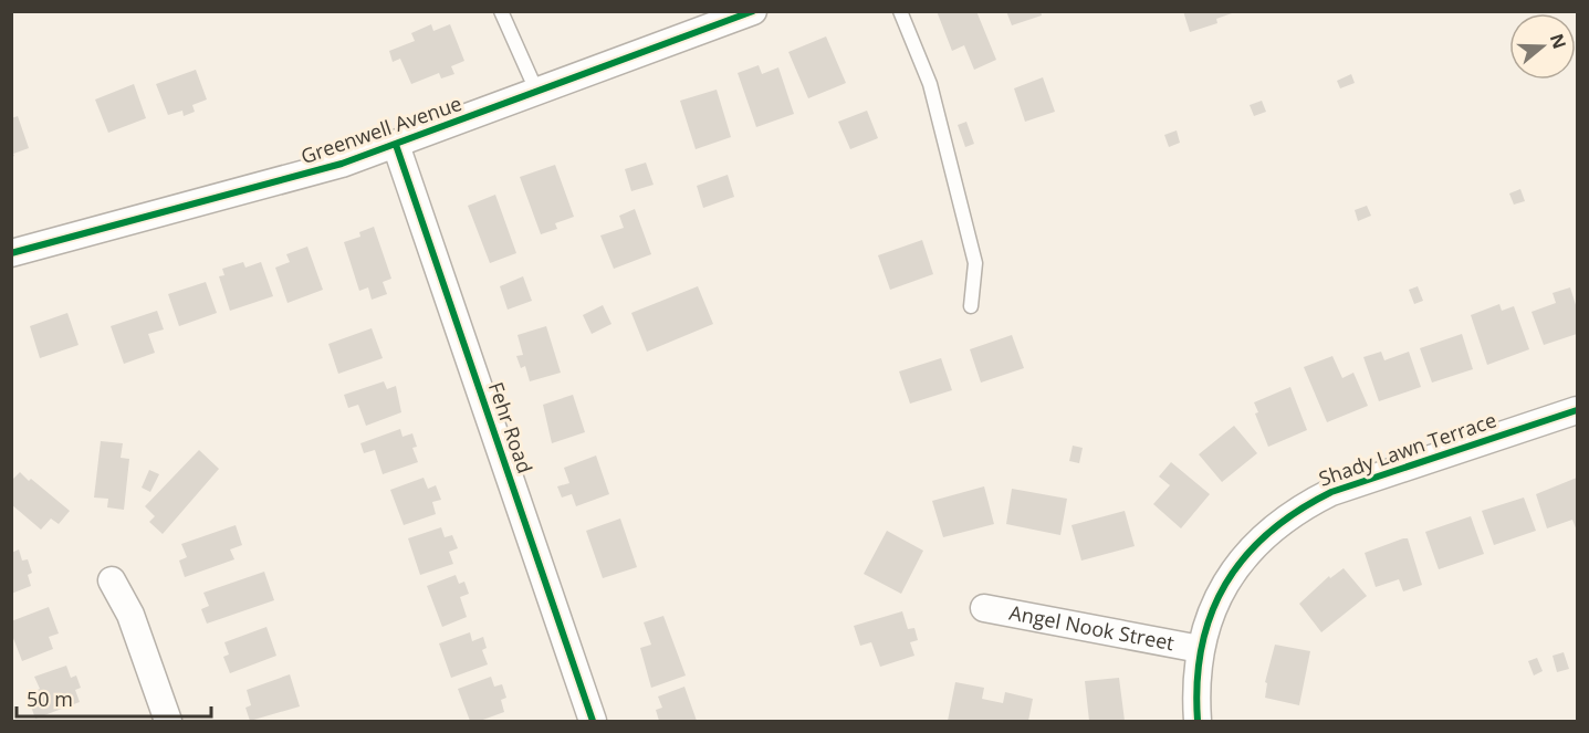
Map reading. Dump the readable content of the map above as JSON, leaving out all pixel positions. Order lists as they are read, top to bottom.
{
  "streets": {
    "street": [
      "Greenwell Avenue",
      "Fehr Road",
      "Shady Lawn Terrace",
      "Angel Nook Street"
    ]
  },
  "crossings": [
    ["Greenwell Avenue", "Fehr Road"],
    ["Shady Lawn Terrace", "Angel Nook Street"]
  ],
  "scale_bar": "50 m",
  "north": "right"
}
